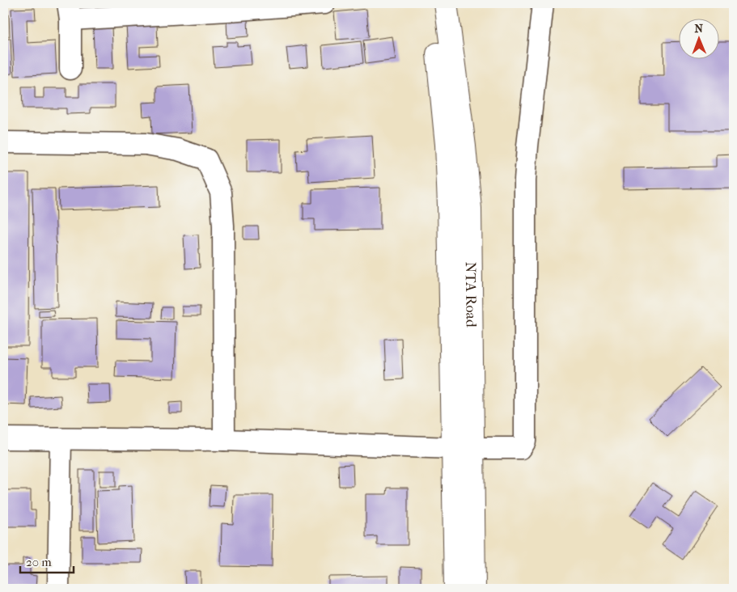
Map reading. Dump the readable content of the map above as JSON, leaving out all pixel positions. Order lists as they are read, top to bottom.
{
  "streets": {
    "main road": ["NTA Road"]
  },
  "scale_bar": "20 m",
  "north": "top"
}
